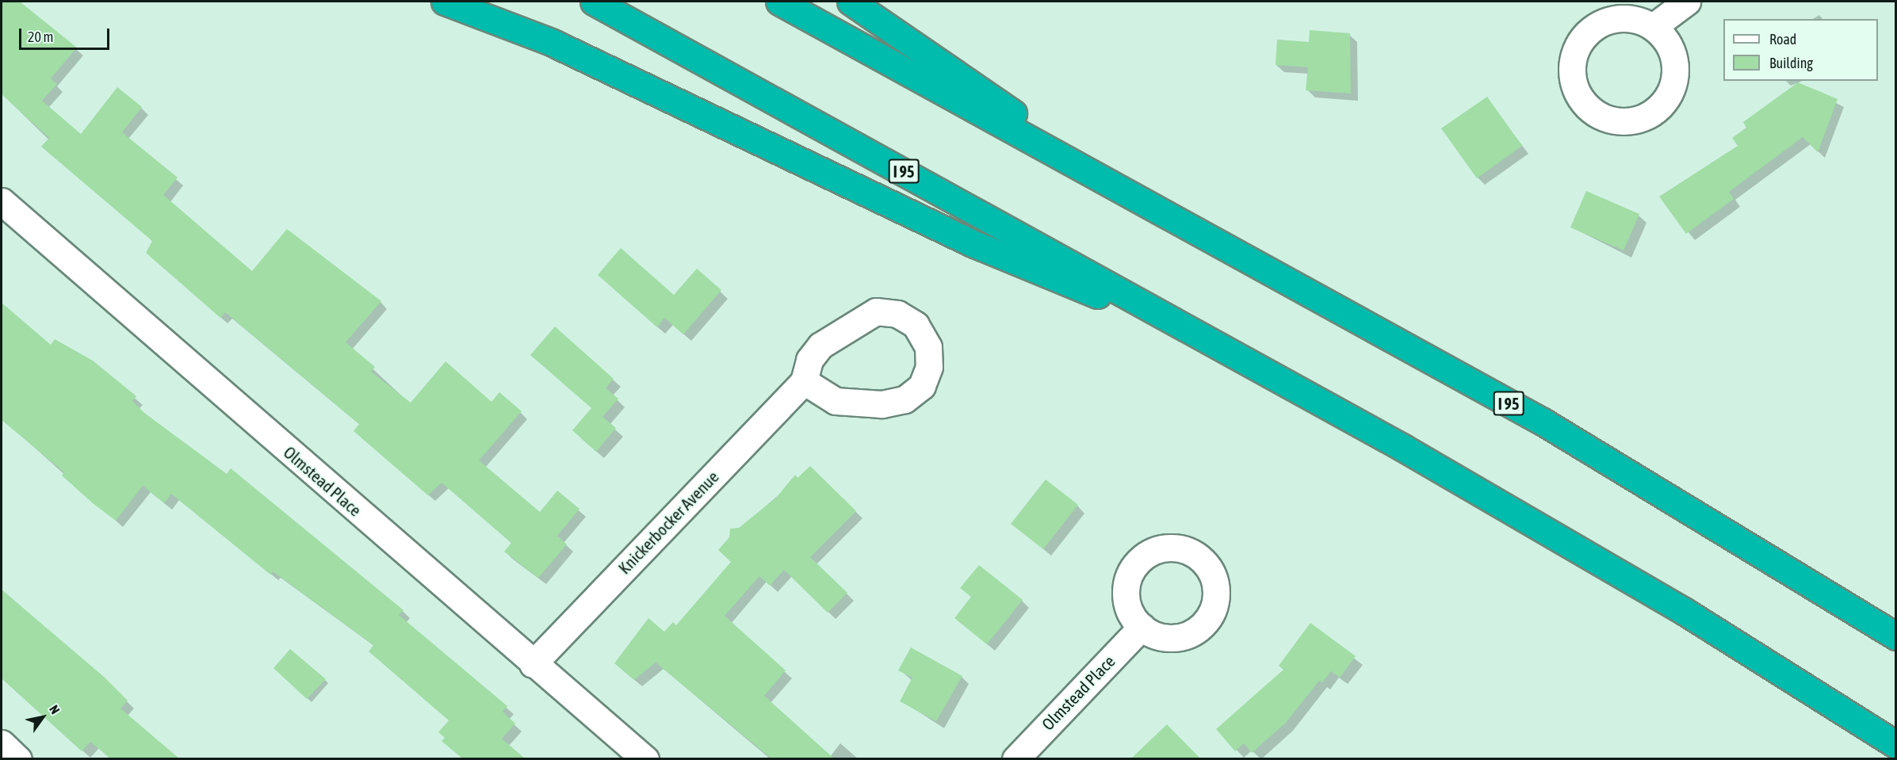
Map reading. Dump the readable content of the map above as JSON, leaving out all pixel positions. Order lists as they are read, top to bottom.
{
  "streets": {
    "highway": ["I 95"],
    "street": ["Olmstead Place", "Knickerbocker Avenue"]
  },
  "crossings": [
    ["Olmstead Place", "Knickerbocker Avenue"]
  ],
  "legend": ["Road", "Building"],
  "scale_bar": "20 m",
  "north": "top right"
}
